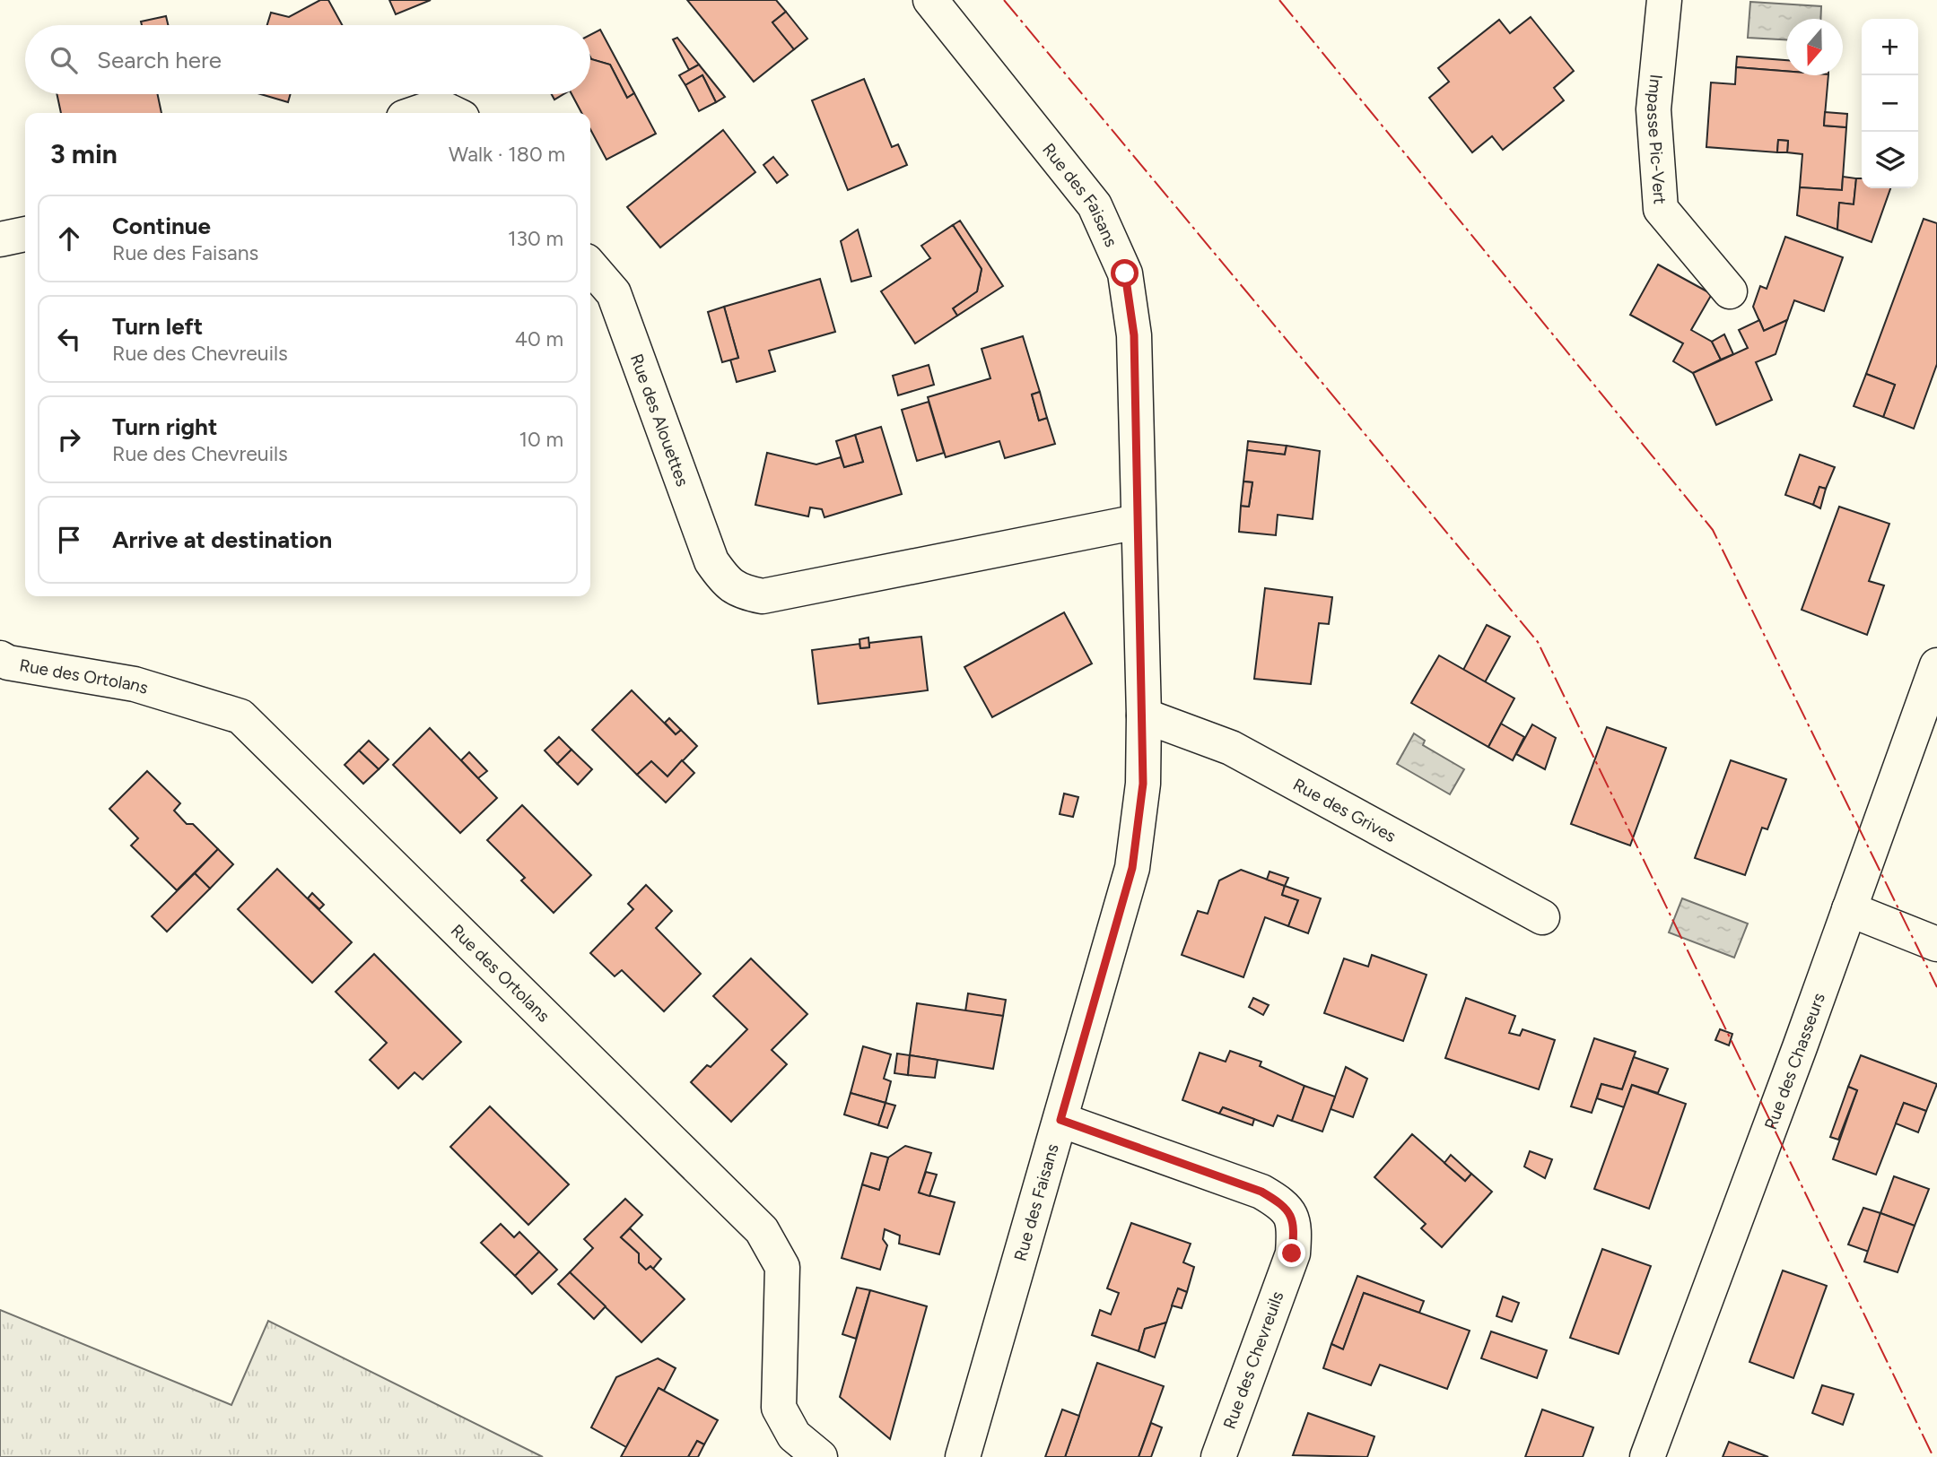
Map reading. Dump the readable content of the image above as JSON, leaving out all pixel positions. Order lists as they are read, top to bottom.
{
  "streets": {
    "street": [
      "Impasse Pic-Vert",
      "Rue des Faisans",
      "Rue des Alouettes",
      "Rue des Ortolans",
      "Rue des Grives",
      "Rue des Chasseurs",
      "Rue des Chevreuils"
    ]
  },
  "crossings": [
    ["Rue des Faisans", "Rue des Alouettes"],
    ["Rue des Faisans", "Rue des Grives"],
    ["Rue des Faisans", "Rue des Chevreuils"]
  ],
  "north": "bottom",
  "page": {
    "map_buttons": ["+", "−"],
    "search": "Search here",
    "heading": ["3 min", "Walk · 180 m"],
    "list": [
      ["Continue", "Rue des Faisans", "130 m"],
      ["Turn left", "Rue des Chevreuils", "40 m"],
      ["Turn right", "Rue des Chevreuils", "10 m"],
      "Arrive at destination"
    ]
  }
}
